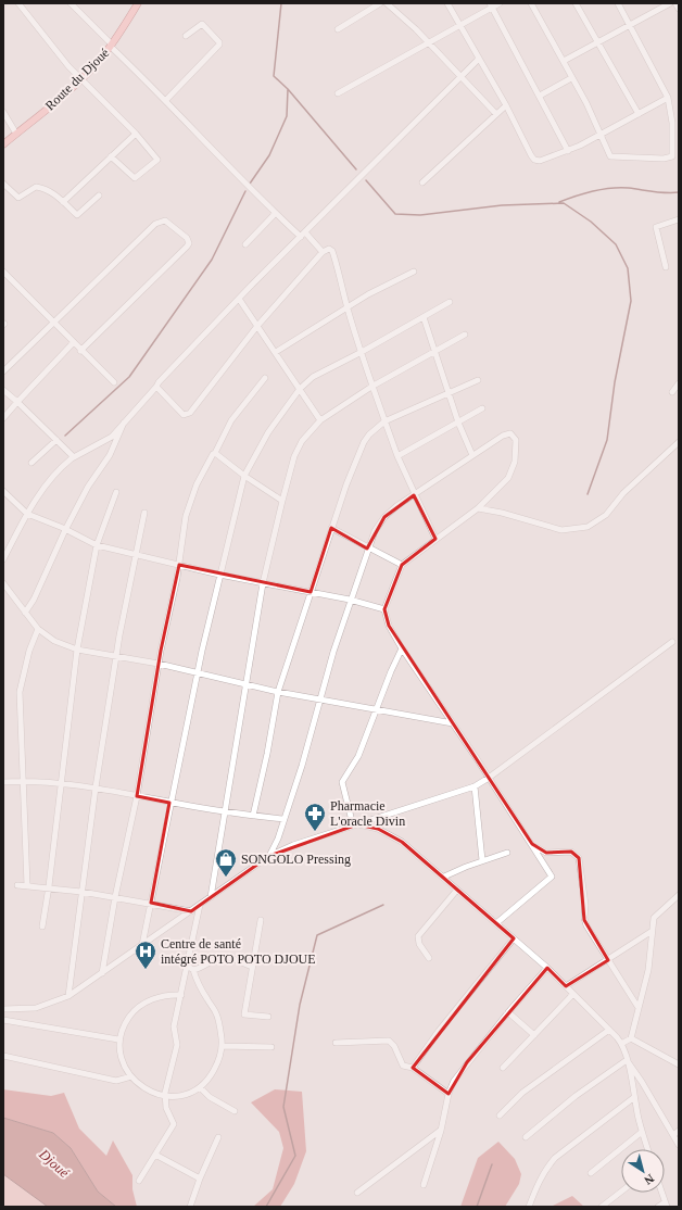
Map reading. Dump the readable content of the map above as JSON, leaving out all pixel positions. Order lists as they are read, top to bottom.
{
  "streets": {
    "main road": ["Route du Djoué"]
  },
  "water": ["Djoué"],
  "places": {
    "pharmacy": ["Pharmacie L'oracle Divin"],
    "shop": ["SONGOLO Pressing"],
    "hospital": ["Centre de santé intégré POTO POTO DJOUE"]
  },
  "north": "bottom right"
}
